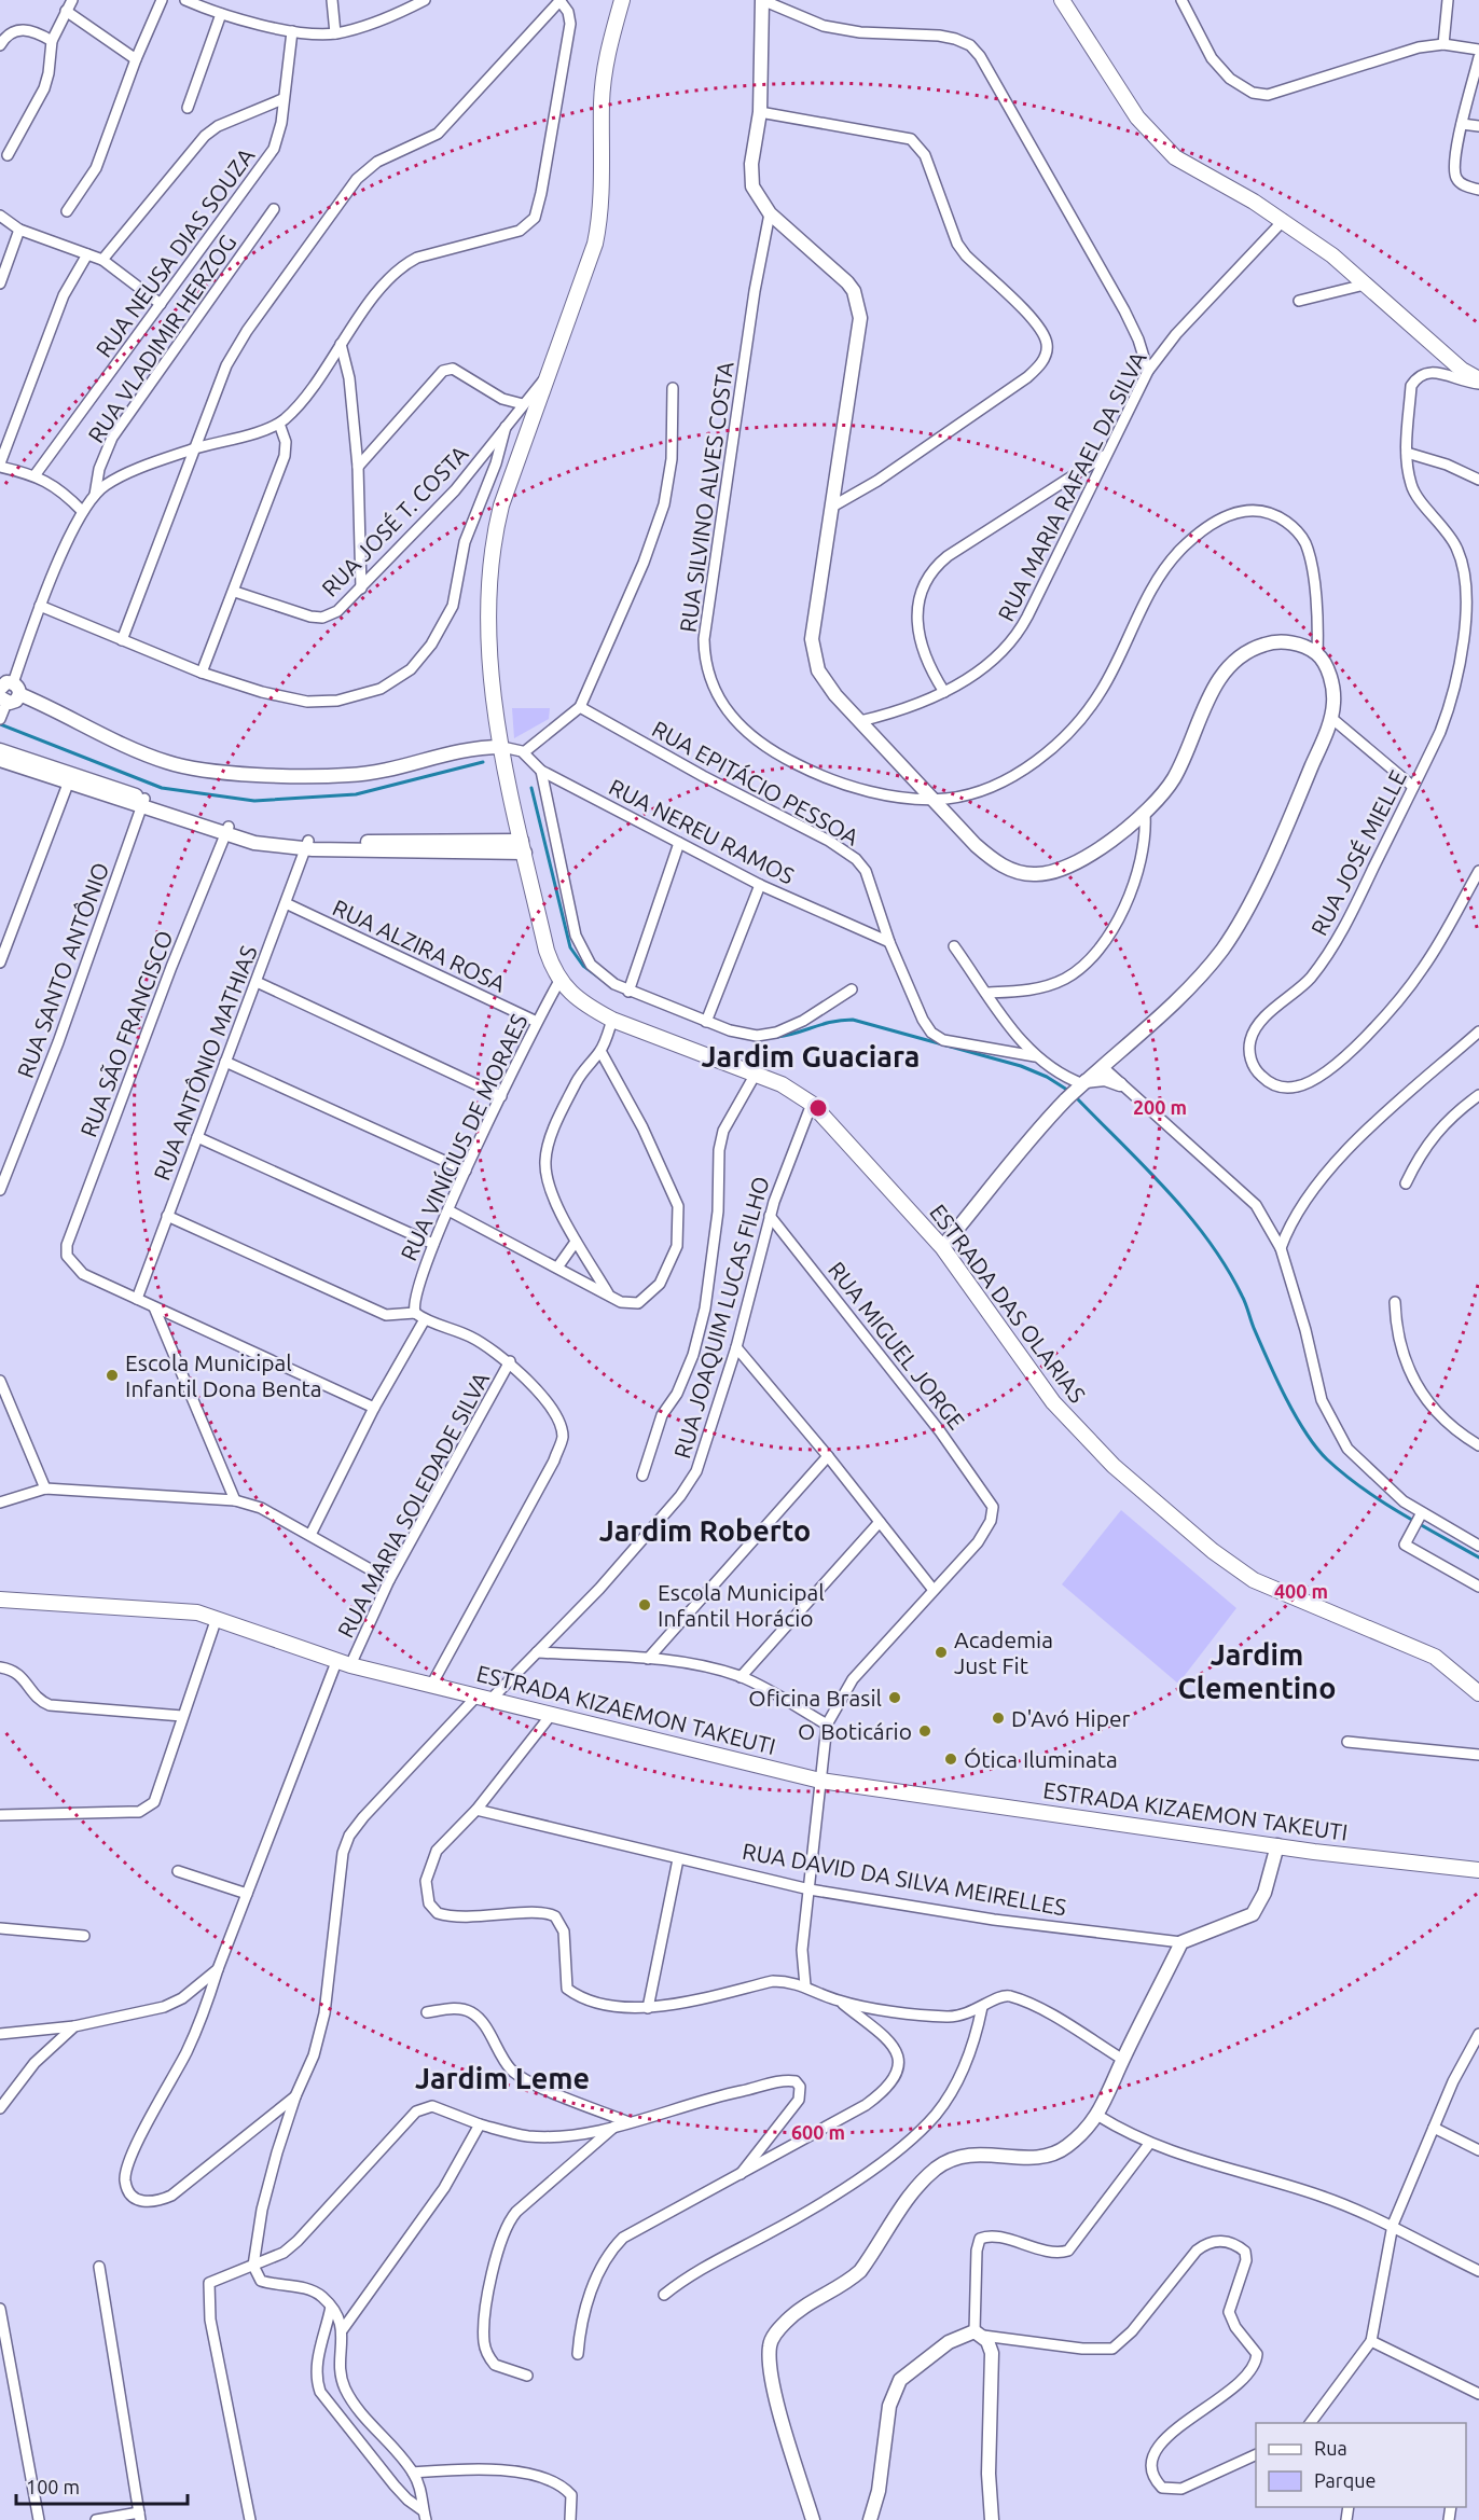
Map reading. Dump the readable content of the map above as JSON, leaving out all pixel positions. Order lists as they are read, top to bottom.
{
  "streets": {
    "main road": ["ESTRADA DAS OLARIAS", "ESTRADA KIZAEMON TAKEUTI"],
    "street": [
      "RUA NEUSA DIAS SOUZA",
      "RUA VLADIMIR HERZOG",
      "RUA MARIA RAFAEL DA SILVA",
      "RUA SILVINO ALVES COSTA",
      "RUA JOSÉ T. COSTA",
      "RUA EPITÁCIO PESSOA",
      "RUA NEREU RAMOS",
      "RUA JOSÉ MIELLE",
      "RUA ALZIRA ROSA",
      "RUA SANTO ANTÔNIO",
      "RUA SÃO FRANCISCO",
      "RUA ANTÔNIO MATHIAS",
      "RUA VINÍCIUS DE MORAES",
      "RUA JOAQUIM LUCAS FILHO",
      "RUA MIGUEL JORGE",
      "RUA MARIA SOLEDADE SILVA",
      "RUA DAVID DA SILVA MEIRELLES"
    ]
  },
  "crossings": [
    ["RUA JOSÉ T. COSTA", "ESTRADA DAS OLARIAS"],
    ["RUA EPITÁCIO PESSOA", "RUA NEREU RAMOS"],
    ["RUA ALZIRA ROSA", "RUA ANTÔNIO MATHIAS"],
    ["RUA ALZIRA ROSA", "RUA VINÍCIUS DE MORAES"],
    ["RUA SÃO FRANCISCO", "RUA ANTÔNIO MATHIAS"],
    ["RUA VINÍCIUS DE MORAES", "ESTRADA DAS OLARIAS"],
    ["ESTRADA DAS OLARIAS", "RUA JOAQUIM LUCAS FILHO"],
    ["RUA JOAQUIM LUCAS FILHO", "RUA MIGUEL JORGE"],
    ["RUA JOAQUIM LUCAS FILHO", "RUA MARIA SOLEDADE SILVA"],
    ["RUA JOAQUIM LUCAS FILHO", "ESTRADA KIZAEMON TAKEUTI"],
    ["RUA MARIA SOLEDADE SILVA", "ESTRADA KIZAEMON TAKEUTI"],
    ["ESTRADA KIZAEMON TAKEUTI", "RUA DAVID DA SILVA MEIRELLES"]
  ],
  "districts": [
    "Jardim Guaciara",
    "Jardim Roberto",
    "Jardim Clementino",
    "Jardim Leme"
  ],
  "places": [
    "Escola Municipal Infantil Dona Benta",
    "Escola Municipal Infantil Horácio",
    "Academia Just Fit",
    "Oficina Brasil",
    "D'Avó Hiper",
    "O Boticário",
    "Ótica Iluminata"
  ],
  "legend": ["Rua", "Parque"],
  "scale_bar": "100 m",
  "rings": ["200 m", "400 m", "600 m"]
}
